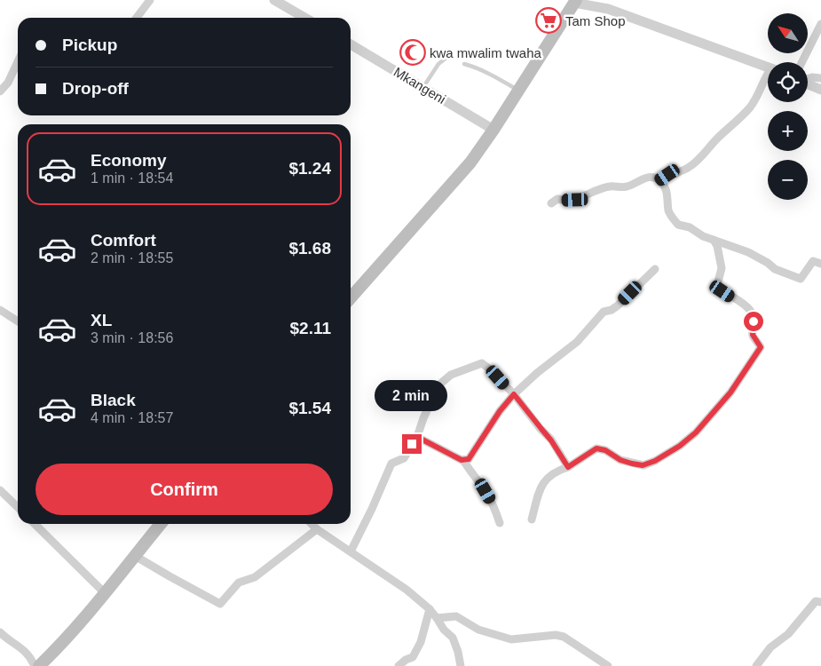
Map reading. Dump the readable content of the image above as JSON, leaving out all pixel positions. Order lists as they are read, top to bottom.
{
  "streets": {
    "street": ["Mkangeni"]
  },
  "places": {
    "supermarket": ["Tam Shop"],
    "mosque": ["kwa mwalim twaha"]
  },
  "north": "top left",
  "page": {
    "map_buttons": ["+", "−"],
    "banner": ["Pickup", "Drop-off"],
    "list": [
      {
        "name": "Economy",
        "note": "1 min · 18:54",
        "value": "$1.24"
      },
      {
        "name": "Comfort",
        "note": "2 min · 18:55",
        "value": "$1.68"
      },
      {
        "name": "XL",
        "note": "3 min · 18:56",
        "value": "$2.11"
      },
      {
        "name": "Black",
        "note": "4 min · 18:57",
        "value": "$1.54"
      }
    ],
    "bubble": "2 min",
    "buttons": "Confirm"
  }
}
